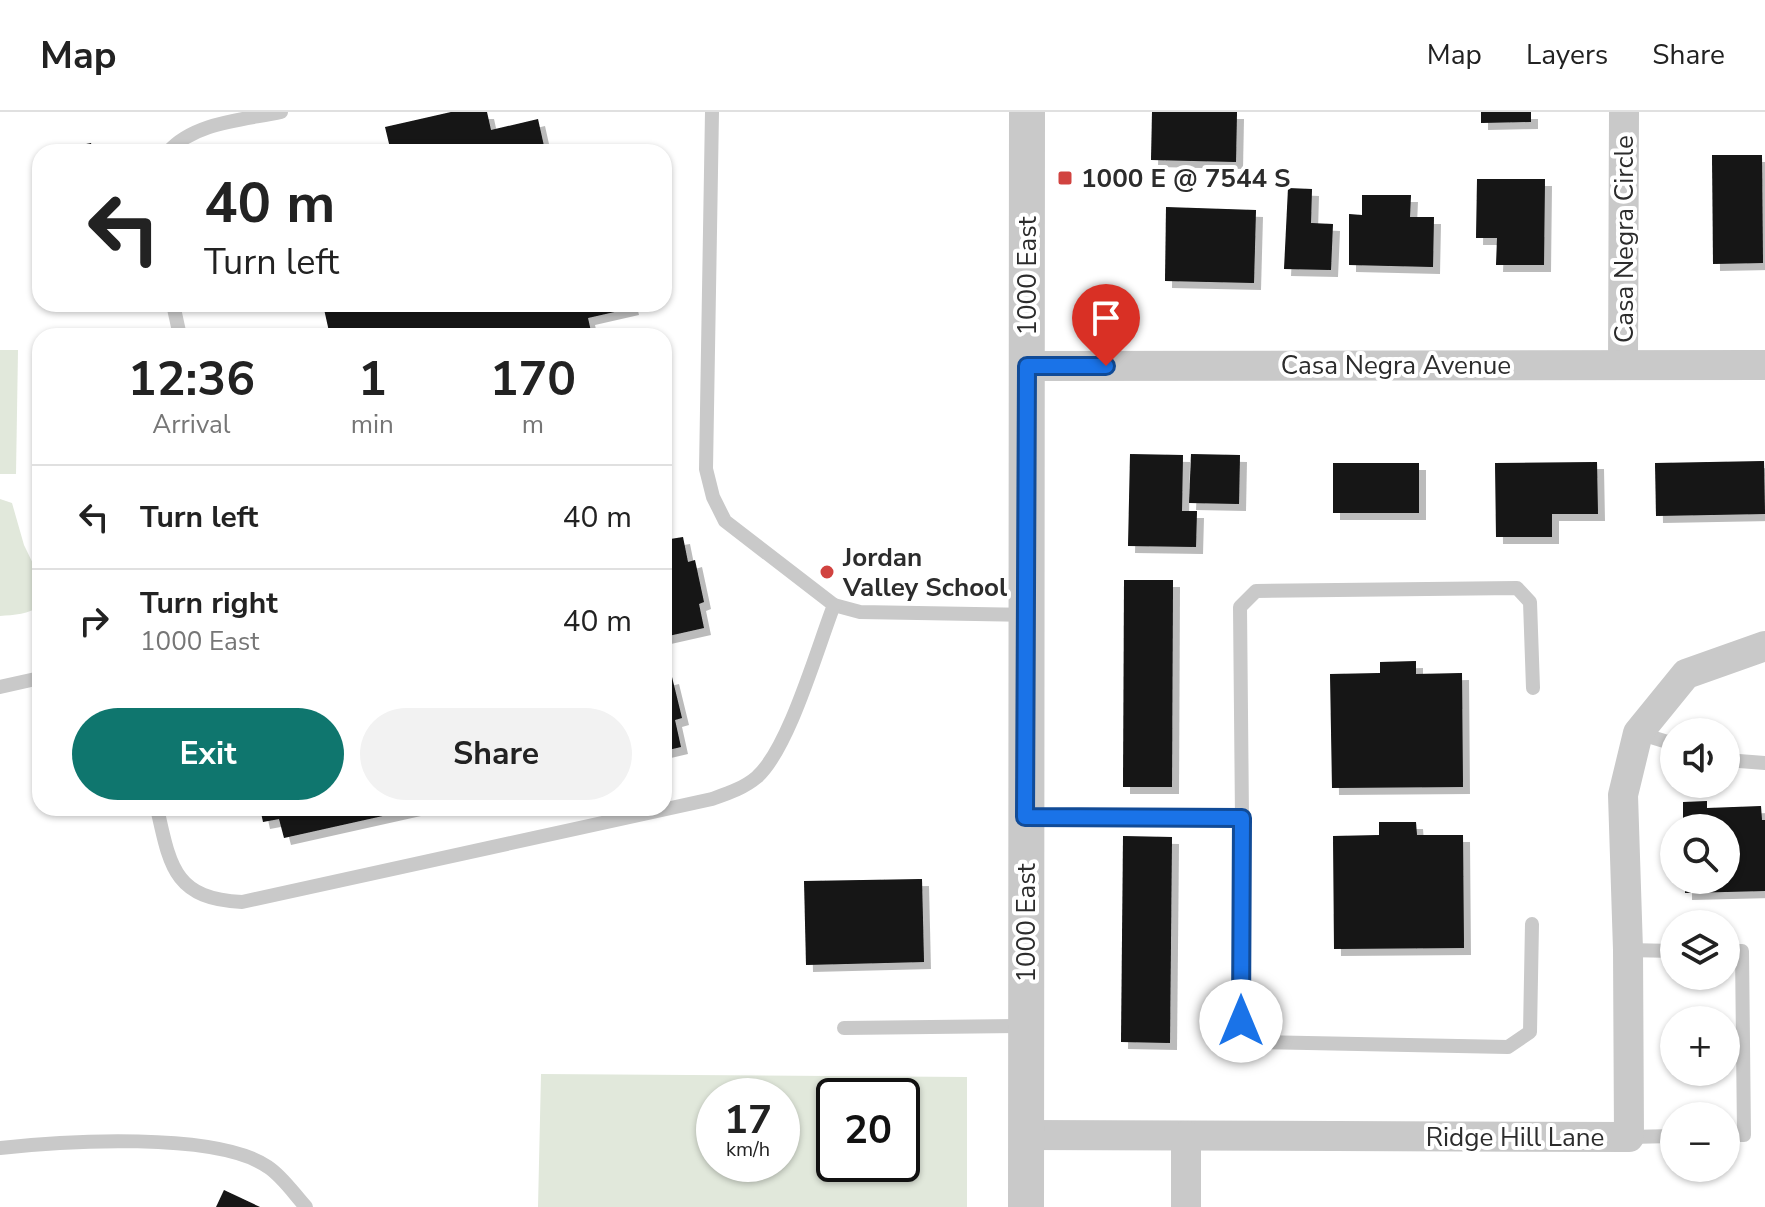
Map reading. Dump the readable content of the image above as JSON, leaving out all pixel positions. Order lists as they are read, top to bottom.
{
  "streets": {
    "street": [
      "Casa Negra Circle",
      "1000 East",
      "Casa Negra Avenue",
      "Ridge Hill Lane"
    ]
  },
  "crossings": [
    ["Casa Negra Circle", "Casa Negra Avenue"],
    ["1000 East", "Casa Negra Avenue"],
    ["1000 East", "Ridge Hill Lane"]
  ],
  "places": {
    "transit": ["1000 E @ 7544 S"],
    "other": ["Jordan Valley School"]
  },
  "page": {
    "header": "Map",
    "nav": ["Map", "Layers", "Share"],
    "turn": ["40 m", "Turn left"],
    "eta": [
      "12:36",
      "Arrival",
      "1",
      "min",
      "170",
      "m"
    ],
    "list": [
      {
        "name": "Turn left",
        "value": "40 m"
      },
      {
        "name": "Turn right",
        "note": "1000 East",
        "value": "40 m"
      }
    ],
    "buttons": ["Exit", "Share"],
    "map_buttons": ["+", "−"],
    "speed": "17 km/h",
    "limit": "20"
  }
}
